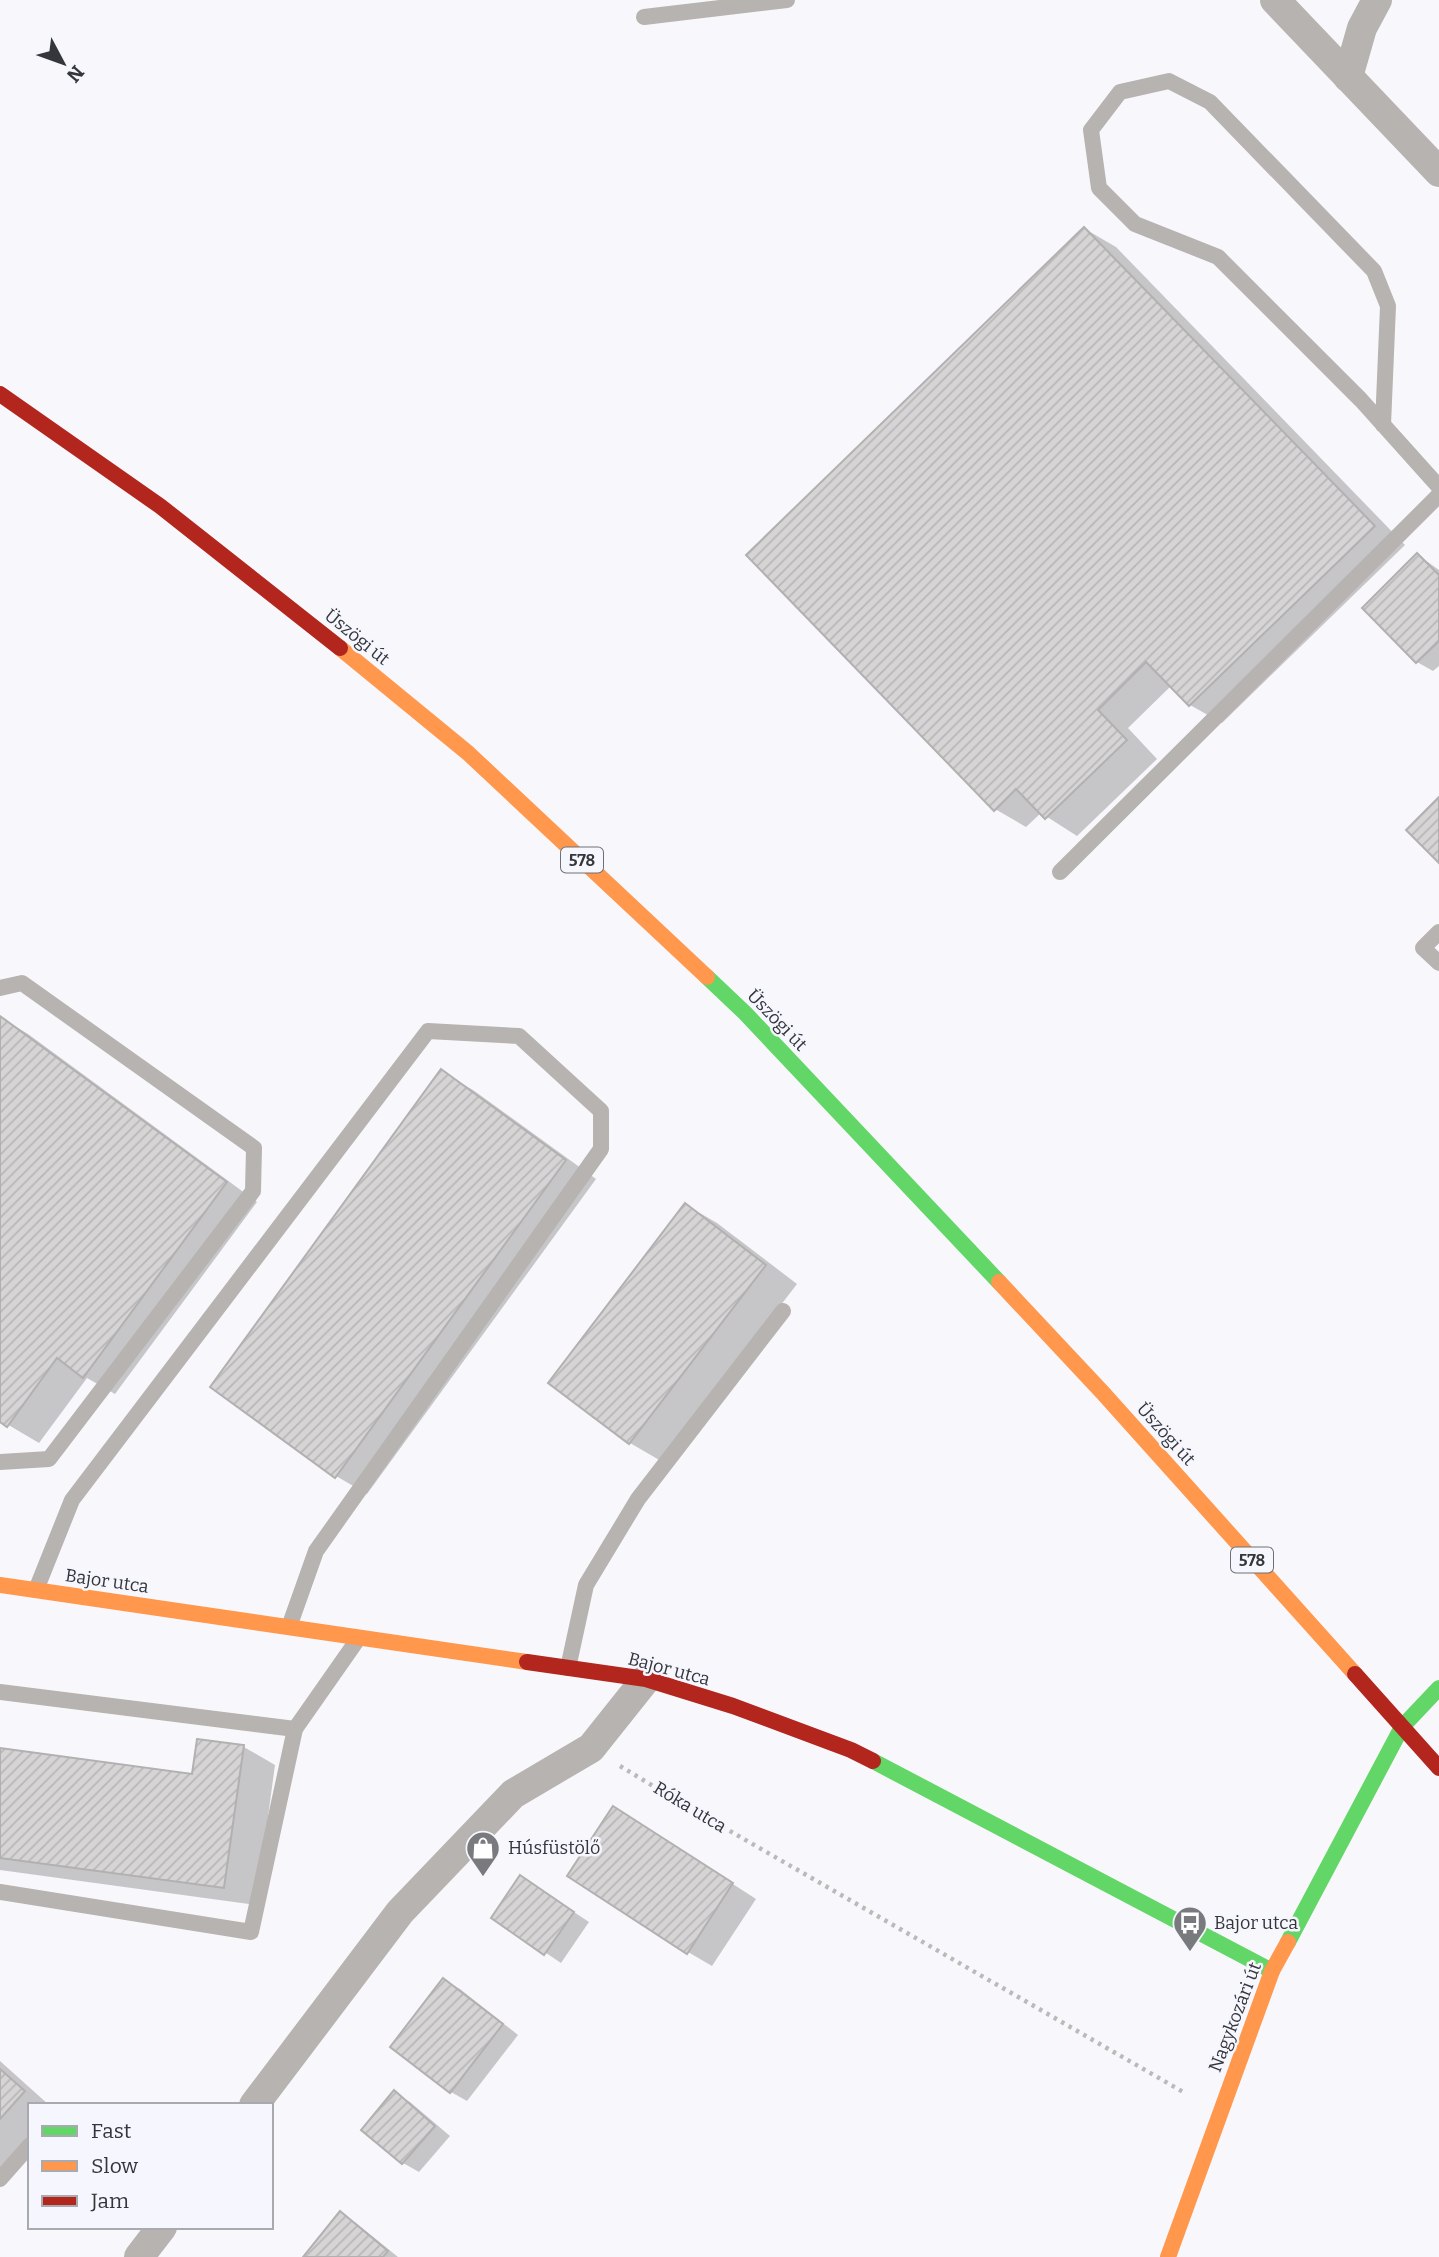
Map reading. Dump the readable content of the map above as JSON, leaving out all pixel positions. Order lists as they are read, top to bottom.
{
  "streets": {
    "street": [
      "Üszögi út",
      "578",
      "Bajor utca",
      "Nagykozári út"
    ],
    "path": ["Róka utca"]
  },
  "crossings": [
    ["Üszögi út", "Nagykozári út"],
    ["Bajor utca", "Nagykozári út"],
    ["Róka utca", "Nagykozári út"]
  ],
  "places": {
    "shop": ["Húsfüstölő"],
    "bus stop": ["Bajor utca"]
  },
  "legend": ["Fast", "Slow", "Jam"],
  "north": "bottom right"
}
